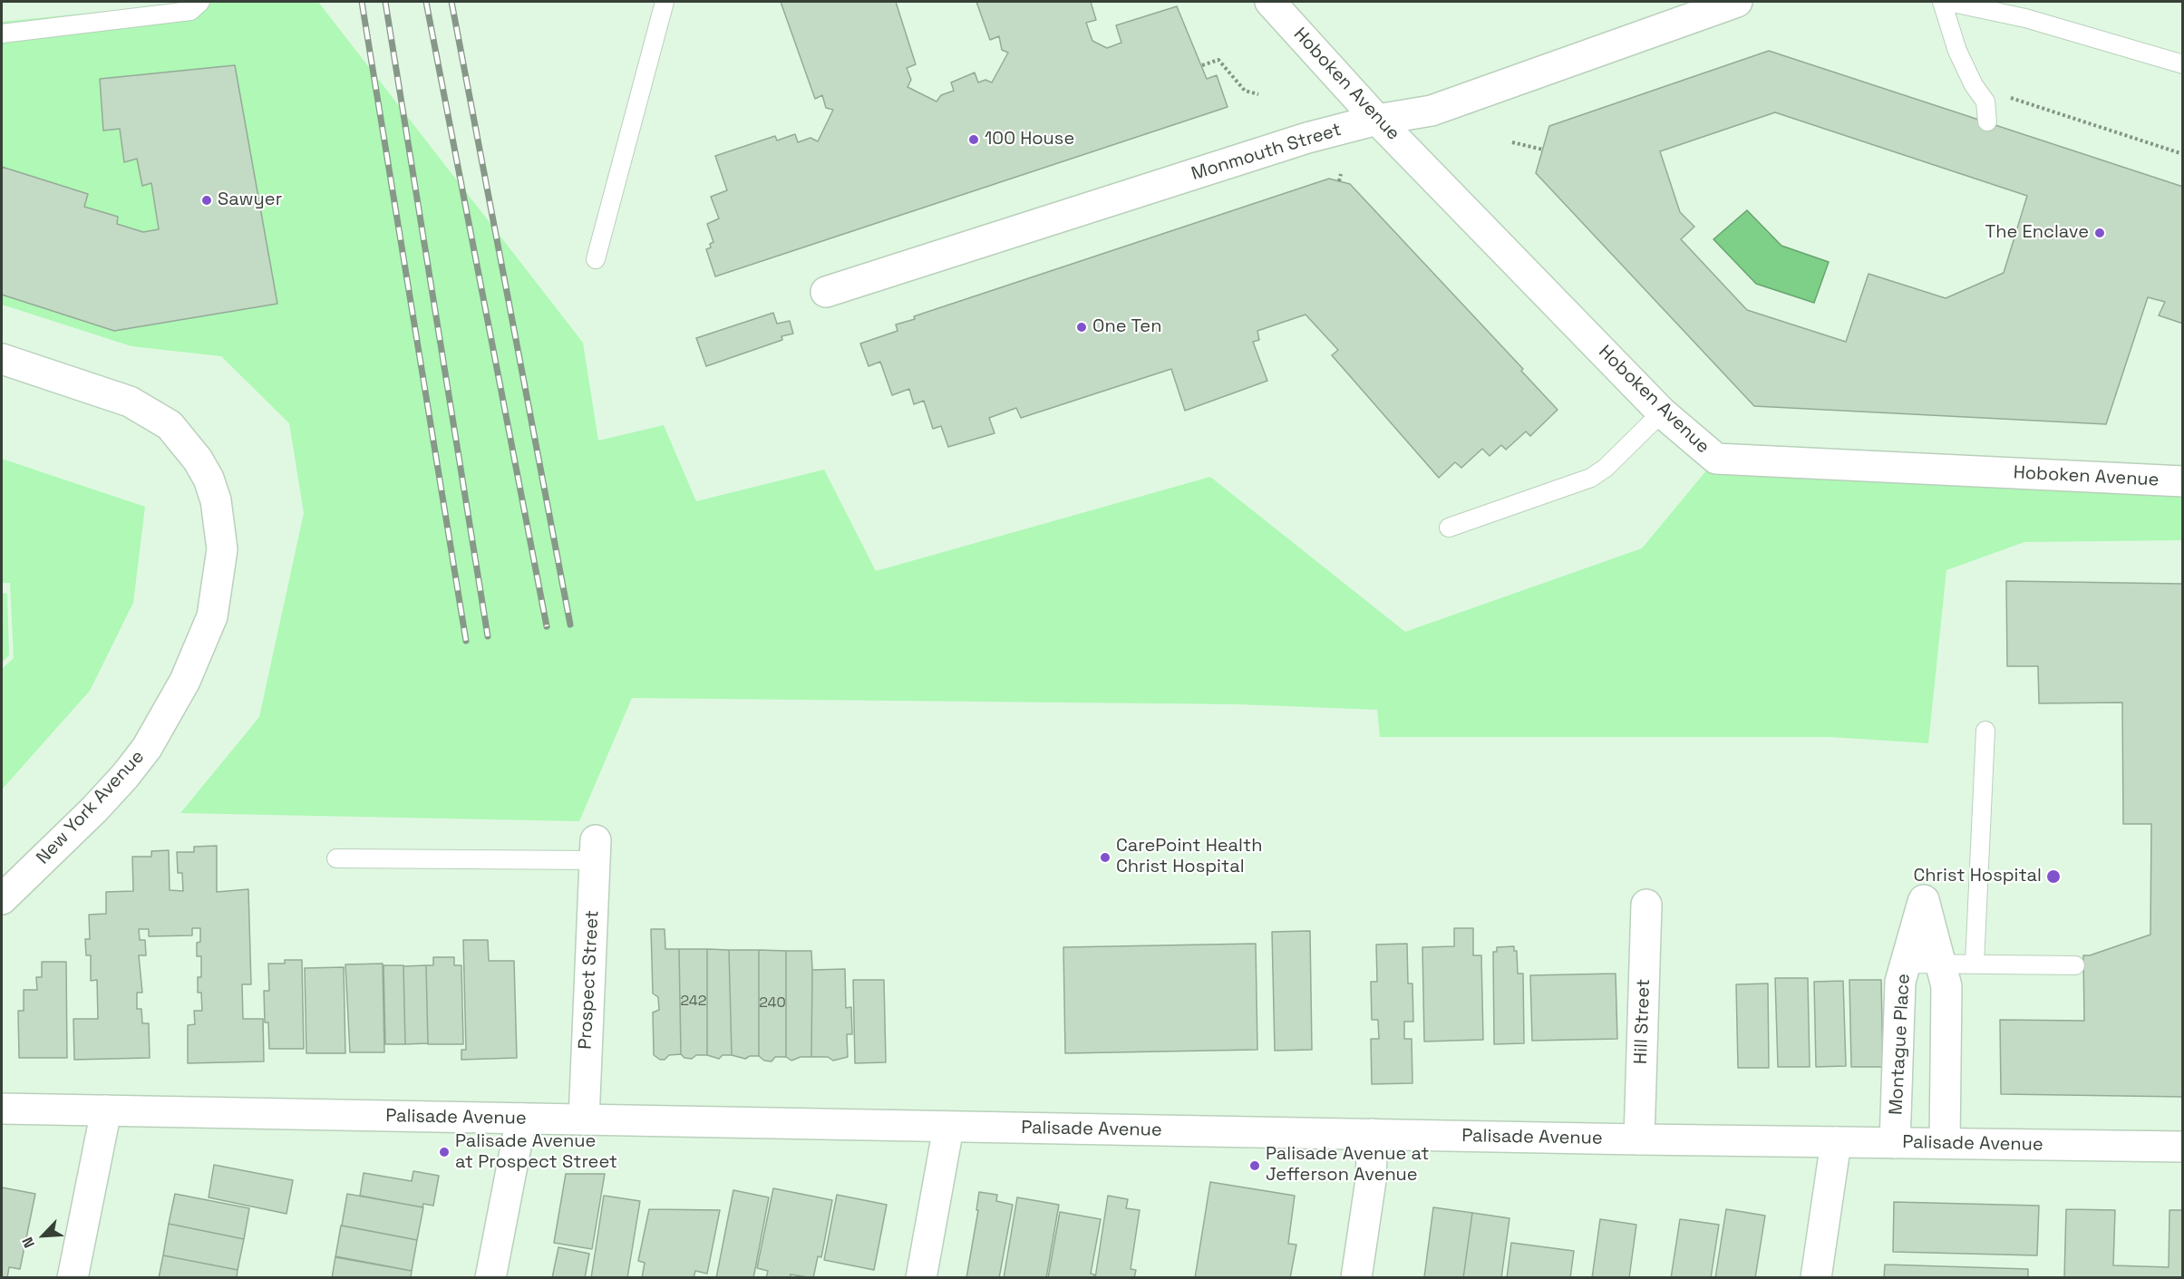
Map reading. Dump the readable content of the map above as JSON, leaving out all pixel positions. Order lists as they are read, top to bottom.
{
  "streets": {
    "street": [
      "Hoboken Avenue",
      "Monmouth Street",
      "New York Avenue",
      "Prospect Street",
      "Hill Street",
      "Montague Place",
      "Palisade Avenue"
    ]
  },
  "crossings": [
    ["Hoboken Avenue", "Monmouth Street"],
    ["Prospect Street", "Palisade Avenue"],
    ["Hill Street", "Palisade Avenue"],
    ["Montague Place", "Palisade Avenue"]
  ],
  "places": [
    "100 House",
    "Sawyer",
    "The Enclave",
    "One Ten",
    "CarePoint Health Christ Hospital",
    "Christ Hospital",
    "Palisade Avenue at Prospect Street",
    "Palisade Avenue at Jefferson Avenue"
  ],
  "house_numbers": ["242", "240"],
  "north": "bottom left"
}
